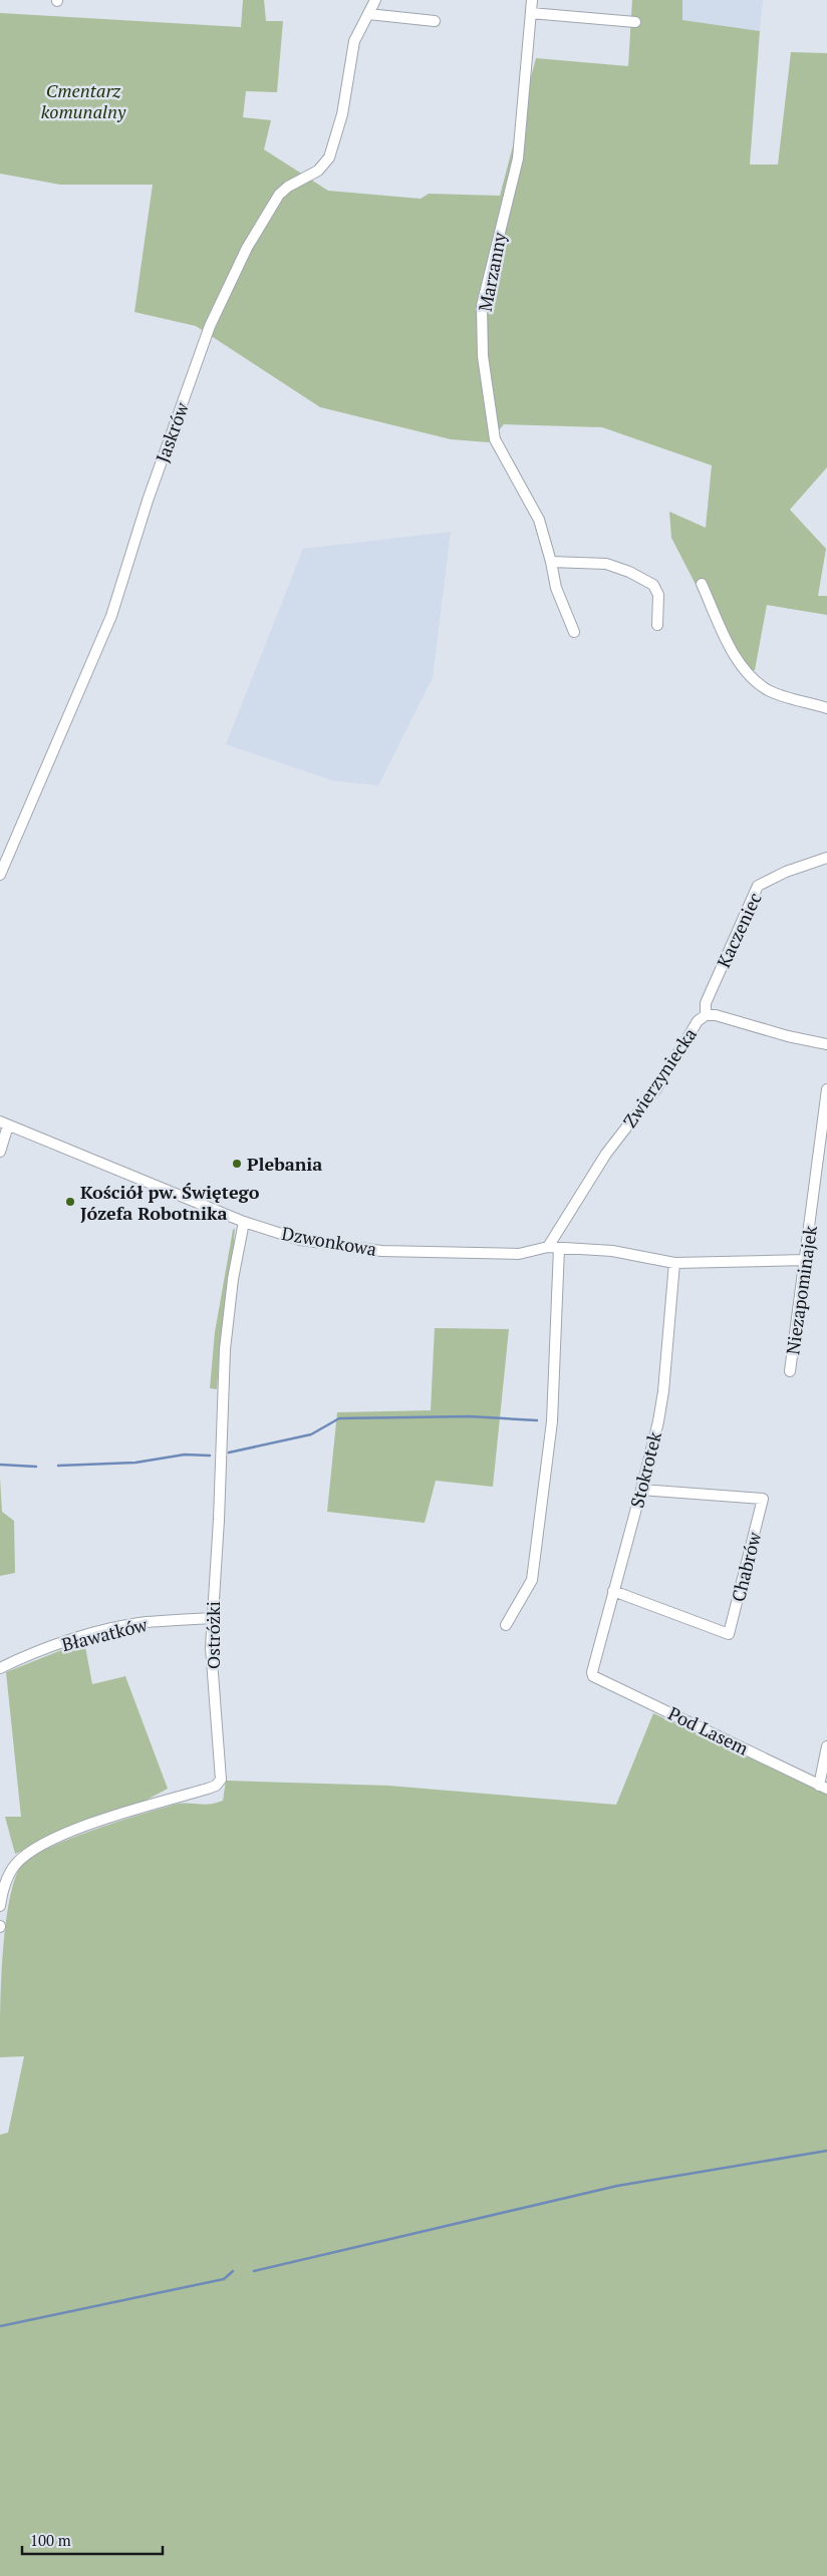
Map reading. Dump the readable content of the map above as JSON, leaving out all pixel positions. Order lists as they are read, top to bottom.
{
  "streets": {
    "street": [
      "Marzanny",
      "Jaskrów",
      "Kaczeniec",
      "Zwierzyniecka",
      "Dzwonkowa",
      "Niezapominajek",
      "Stokrotek",
      "Chabrów",
      "Bławatków",
      "Ostróżki",
      "Pod Lasem"
    ]
  },
  "crossings": [
    ["Kaczeniec", "Zwierzyniecka"],
    ["Zwierzyniecka", "Dzwonkowa"],
    ["Dzwonkowa", "Niezapominajek"],
    ["Dzwonkowa", "Stokrotek"],
    ["Dzwonkowa", "Ostróżki"],
    ["Stokrotek", "Chabrów"],
    ["Stokrotek", "Pod Lasem"],
    ["Bławatków", "Ostróżki"]
  ],
  "parks": ["Cmentarz komunalny"],
  "places": ["Plebania", "Kościół pw. Świętego Józefa Robotnika"],
  "scale_bar": "100 m"
}
